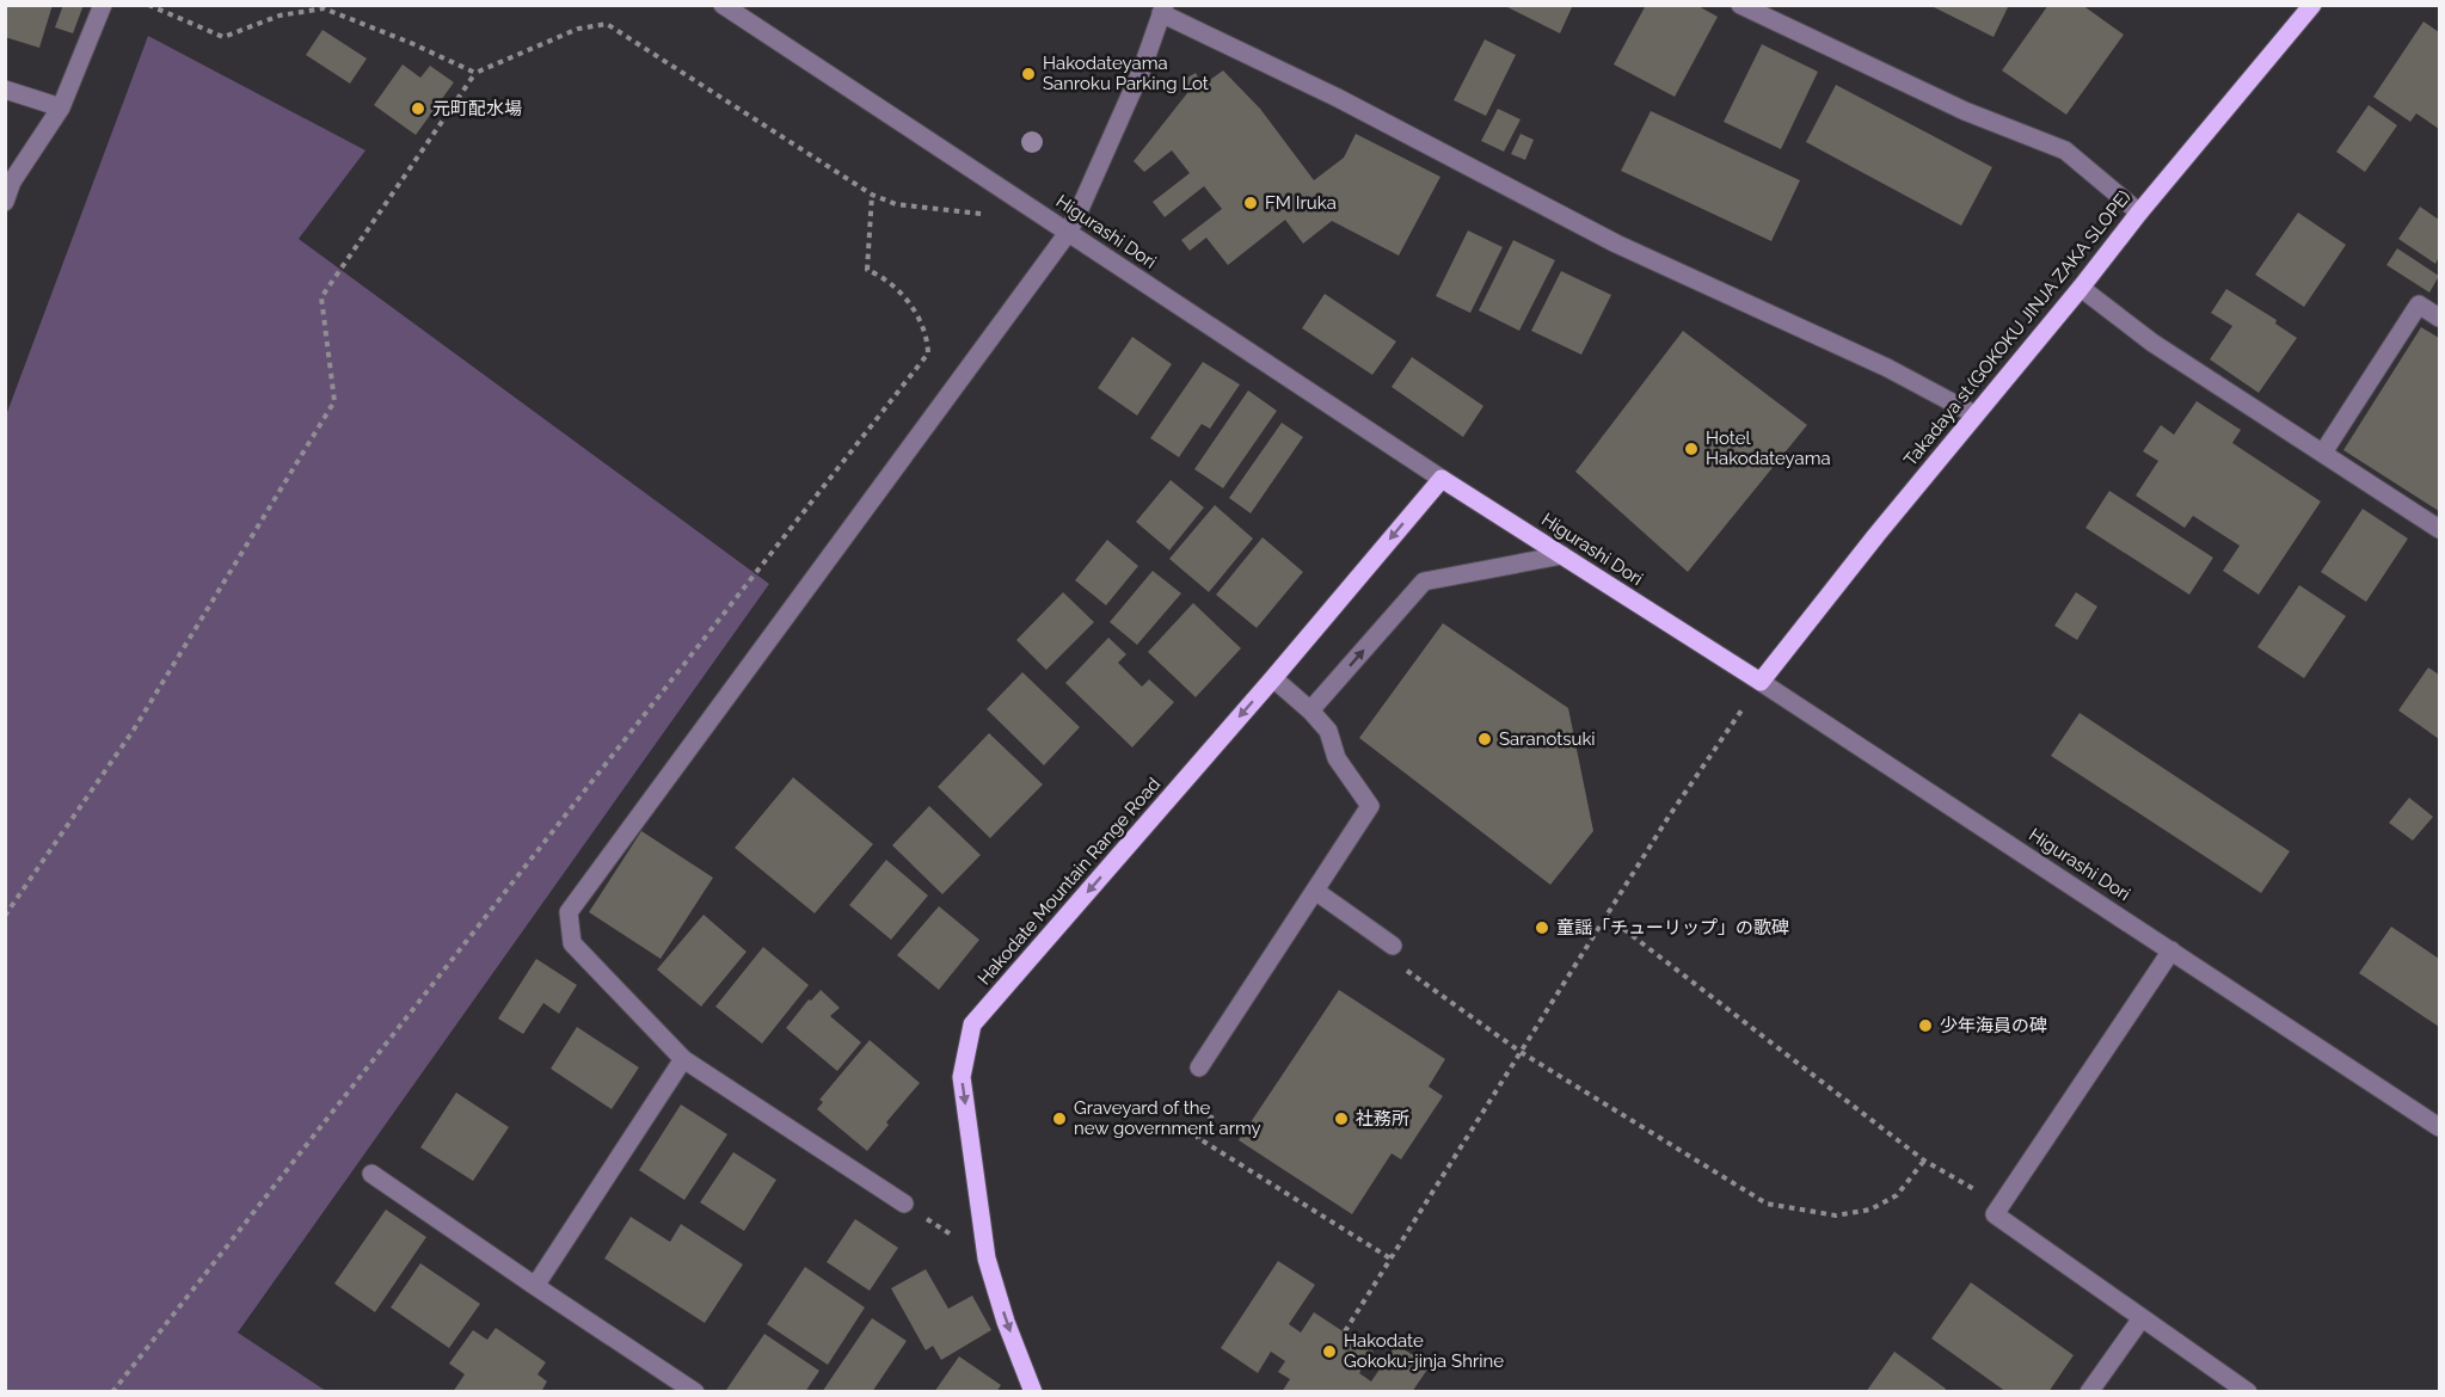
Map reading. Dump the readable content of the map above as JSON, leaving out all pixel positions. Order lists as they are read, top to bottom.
{
  "streets": {
    "main road": ["Higurashi Dori", "Takadaya st.(GOKOKU JINJA ZAKA SLOPE)", "Hakodate Mountain Range Road"]
  },
  "crossings": [
    ["Higurashi Dori", "Takadaya st.(GOKOKU JINJA ZAKA SLOPE)"],
    ["Higurashi Dori", "Hakodate Mountain Range Road"]
  ],
  "one_way": ["Hakodate Mountain Range Road"],
  "places": [
    "Hakodateyama Sanroku Parking Lot",
    "元町配水場",
    "FM Iruka",
    "Hotel Hakodateyama",
    "Saranotsuki",
    "童謡「チューリップ」の歌碑",
    "少年海員の碑",
    "Graveyard of the new government army",
    "社務所",
    "Hakodate Gokoku-jinja Shrine"
  ]
}
